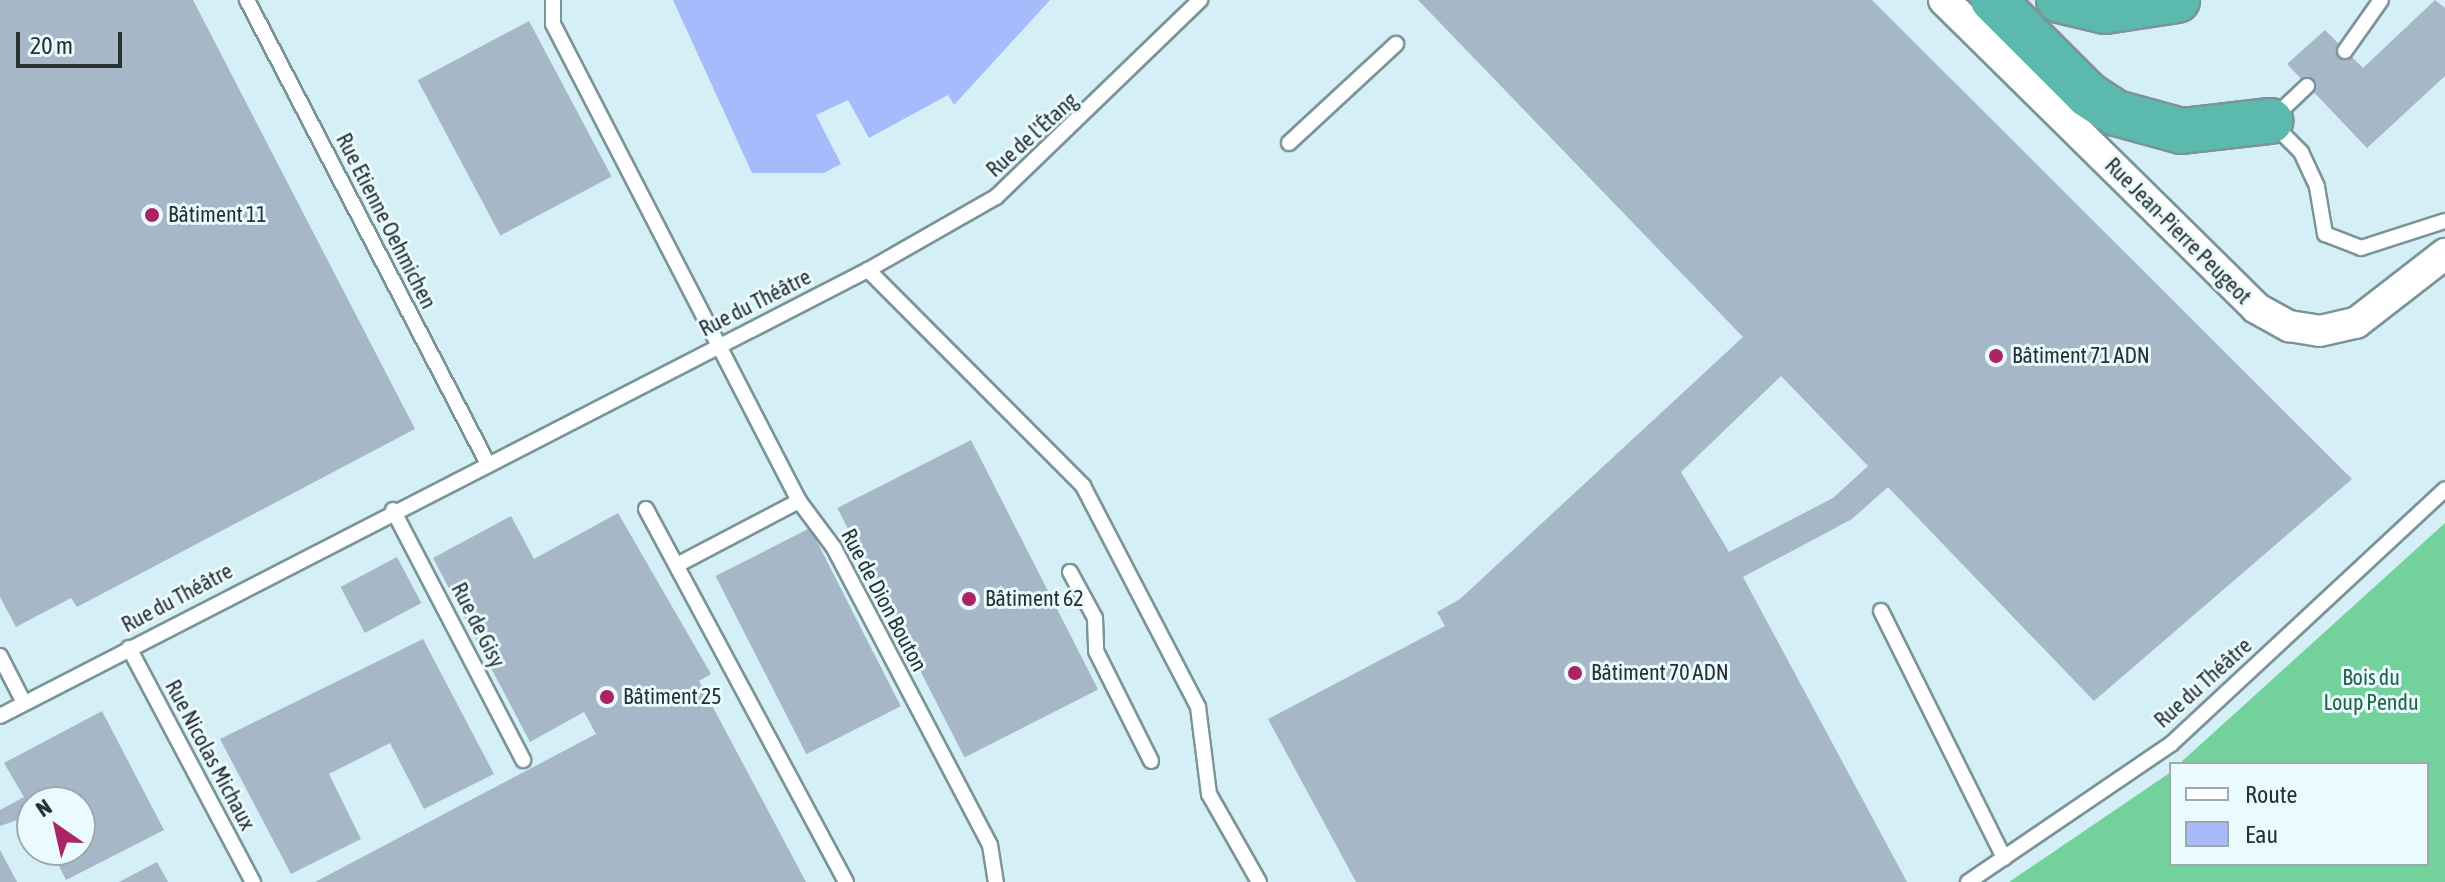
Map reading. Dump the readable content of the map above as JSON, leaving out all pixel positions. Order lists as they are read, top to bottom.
{
  "streets": {
    "street": ["Rue Jean-Pierre Peugeot"],
    "lane": [
      "Rue de l'Étang",
      "Rue Etienne Oehmichen",
      "Rue du Théâtre",
      "Rue de Dion Bouton",
      "Rue de Gisy",
      "Rue Nicolas Michaux"
    ]
  },
  "crossings": [
    ["Rue de l'Étang", "Rue du Théâtre"],
    ["Rue Etienne Oehmichen", "Rue du Théâtre"],
    ["Rue du Théâtre", "Rue de Dion Bouton"],
    ["Rue du Théâtre", "Rue de Gisy"],
    ["Rue du Théâtre", "Rue Nicolas Michaux"]
  ],
  "parks": ["Bois du Loup Pendu"],
  "places": [
    "Bâtiment 11",
    "Bâtiment 71 ADN",
    "Bâtiment 62",
    "Bâtiment 70 ADN",
    "Bâtiment 25"
  ],
  "legend": ["Route", "Eau"],
  "scale_bar": "20 m",
  "north": "top left"
}
